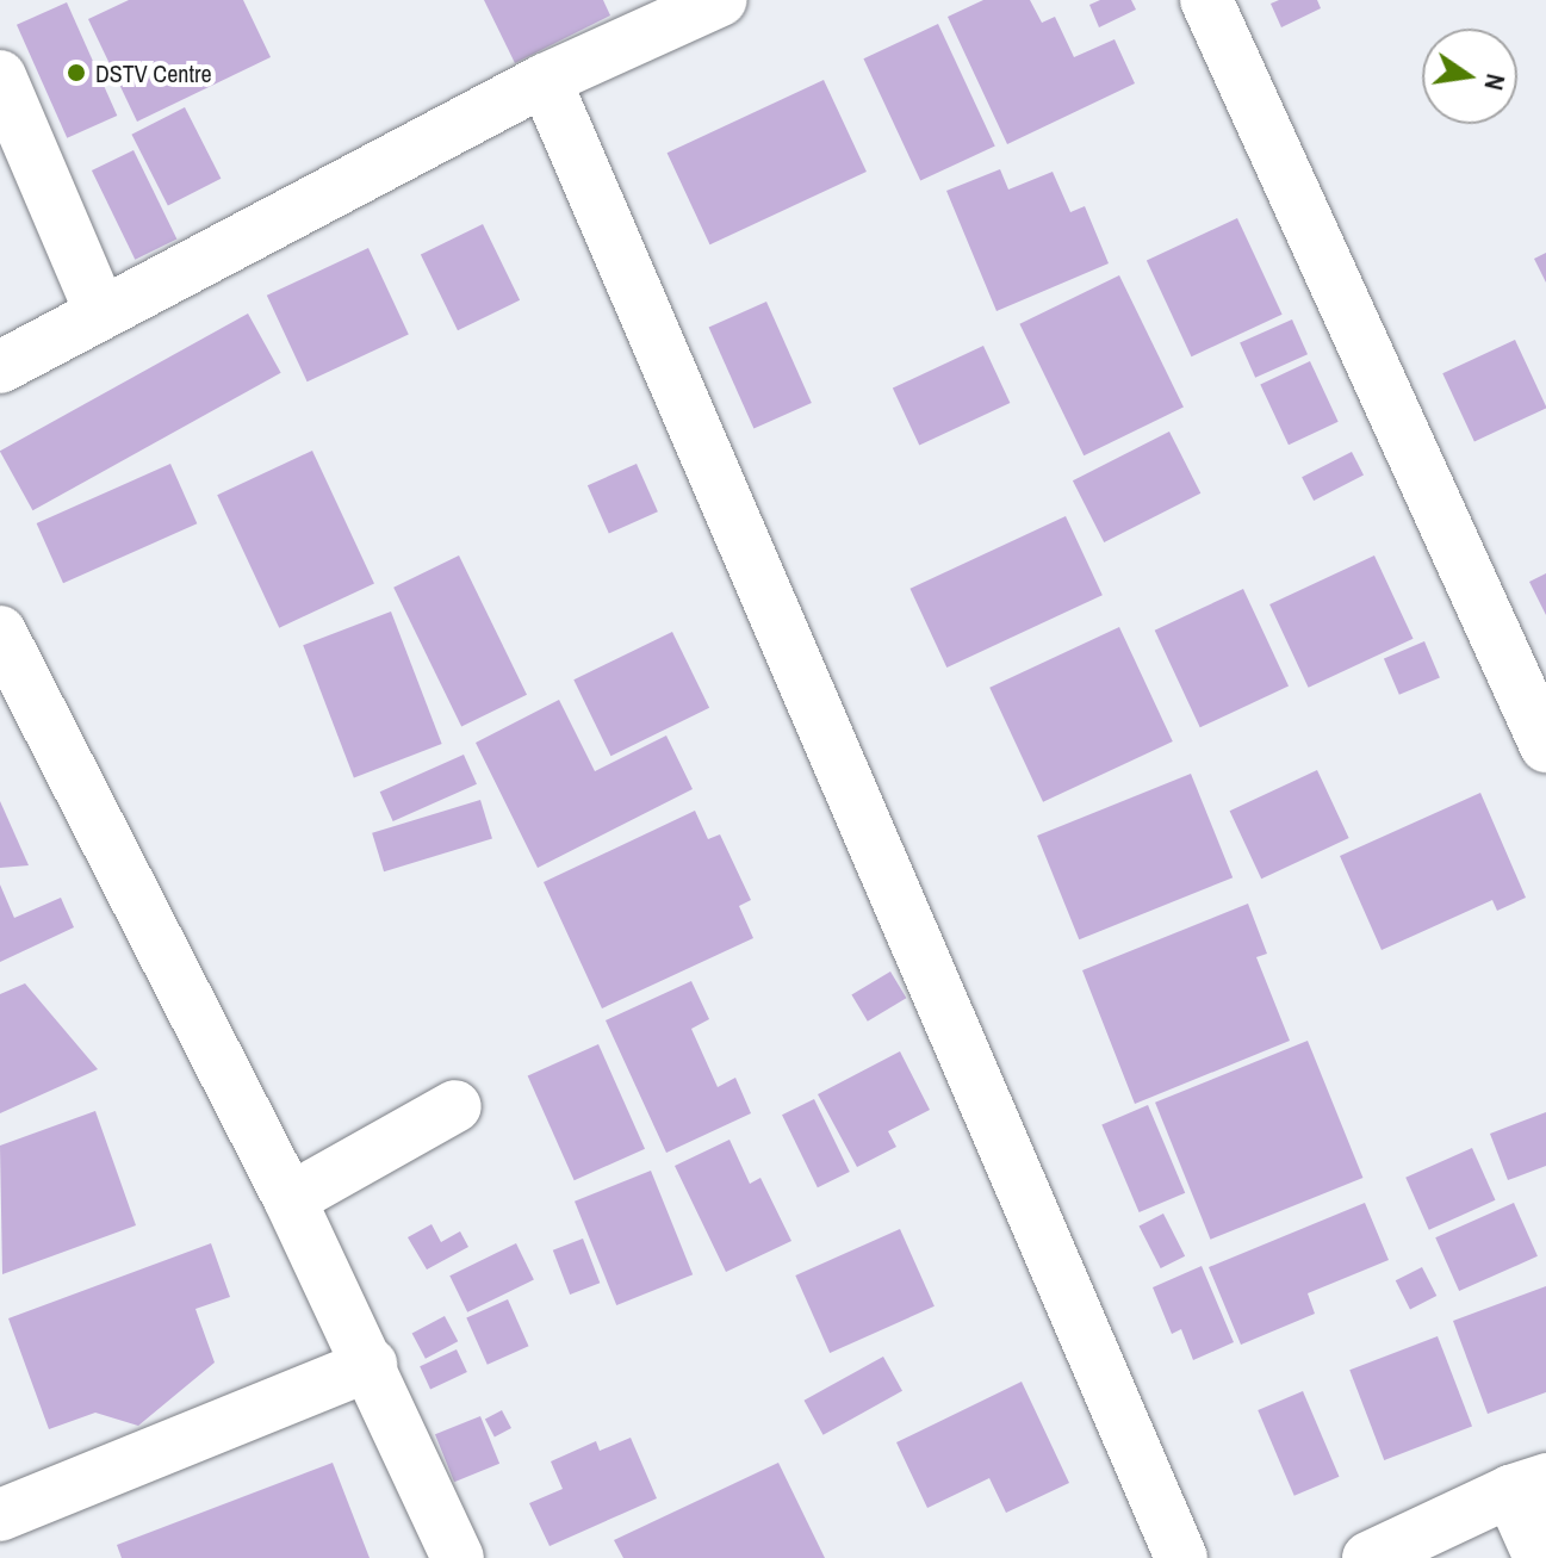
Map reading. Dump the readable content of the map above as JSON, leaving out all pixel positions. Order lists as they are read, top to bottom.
{
  "places": ["DSTV Centre"],
  "north": "right"
}
